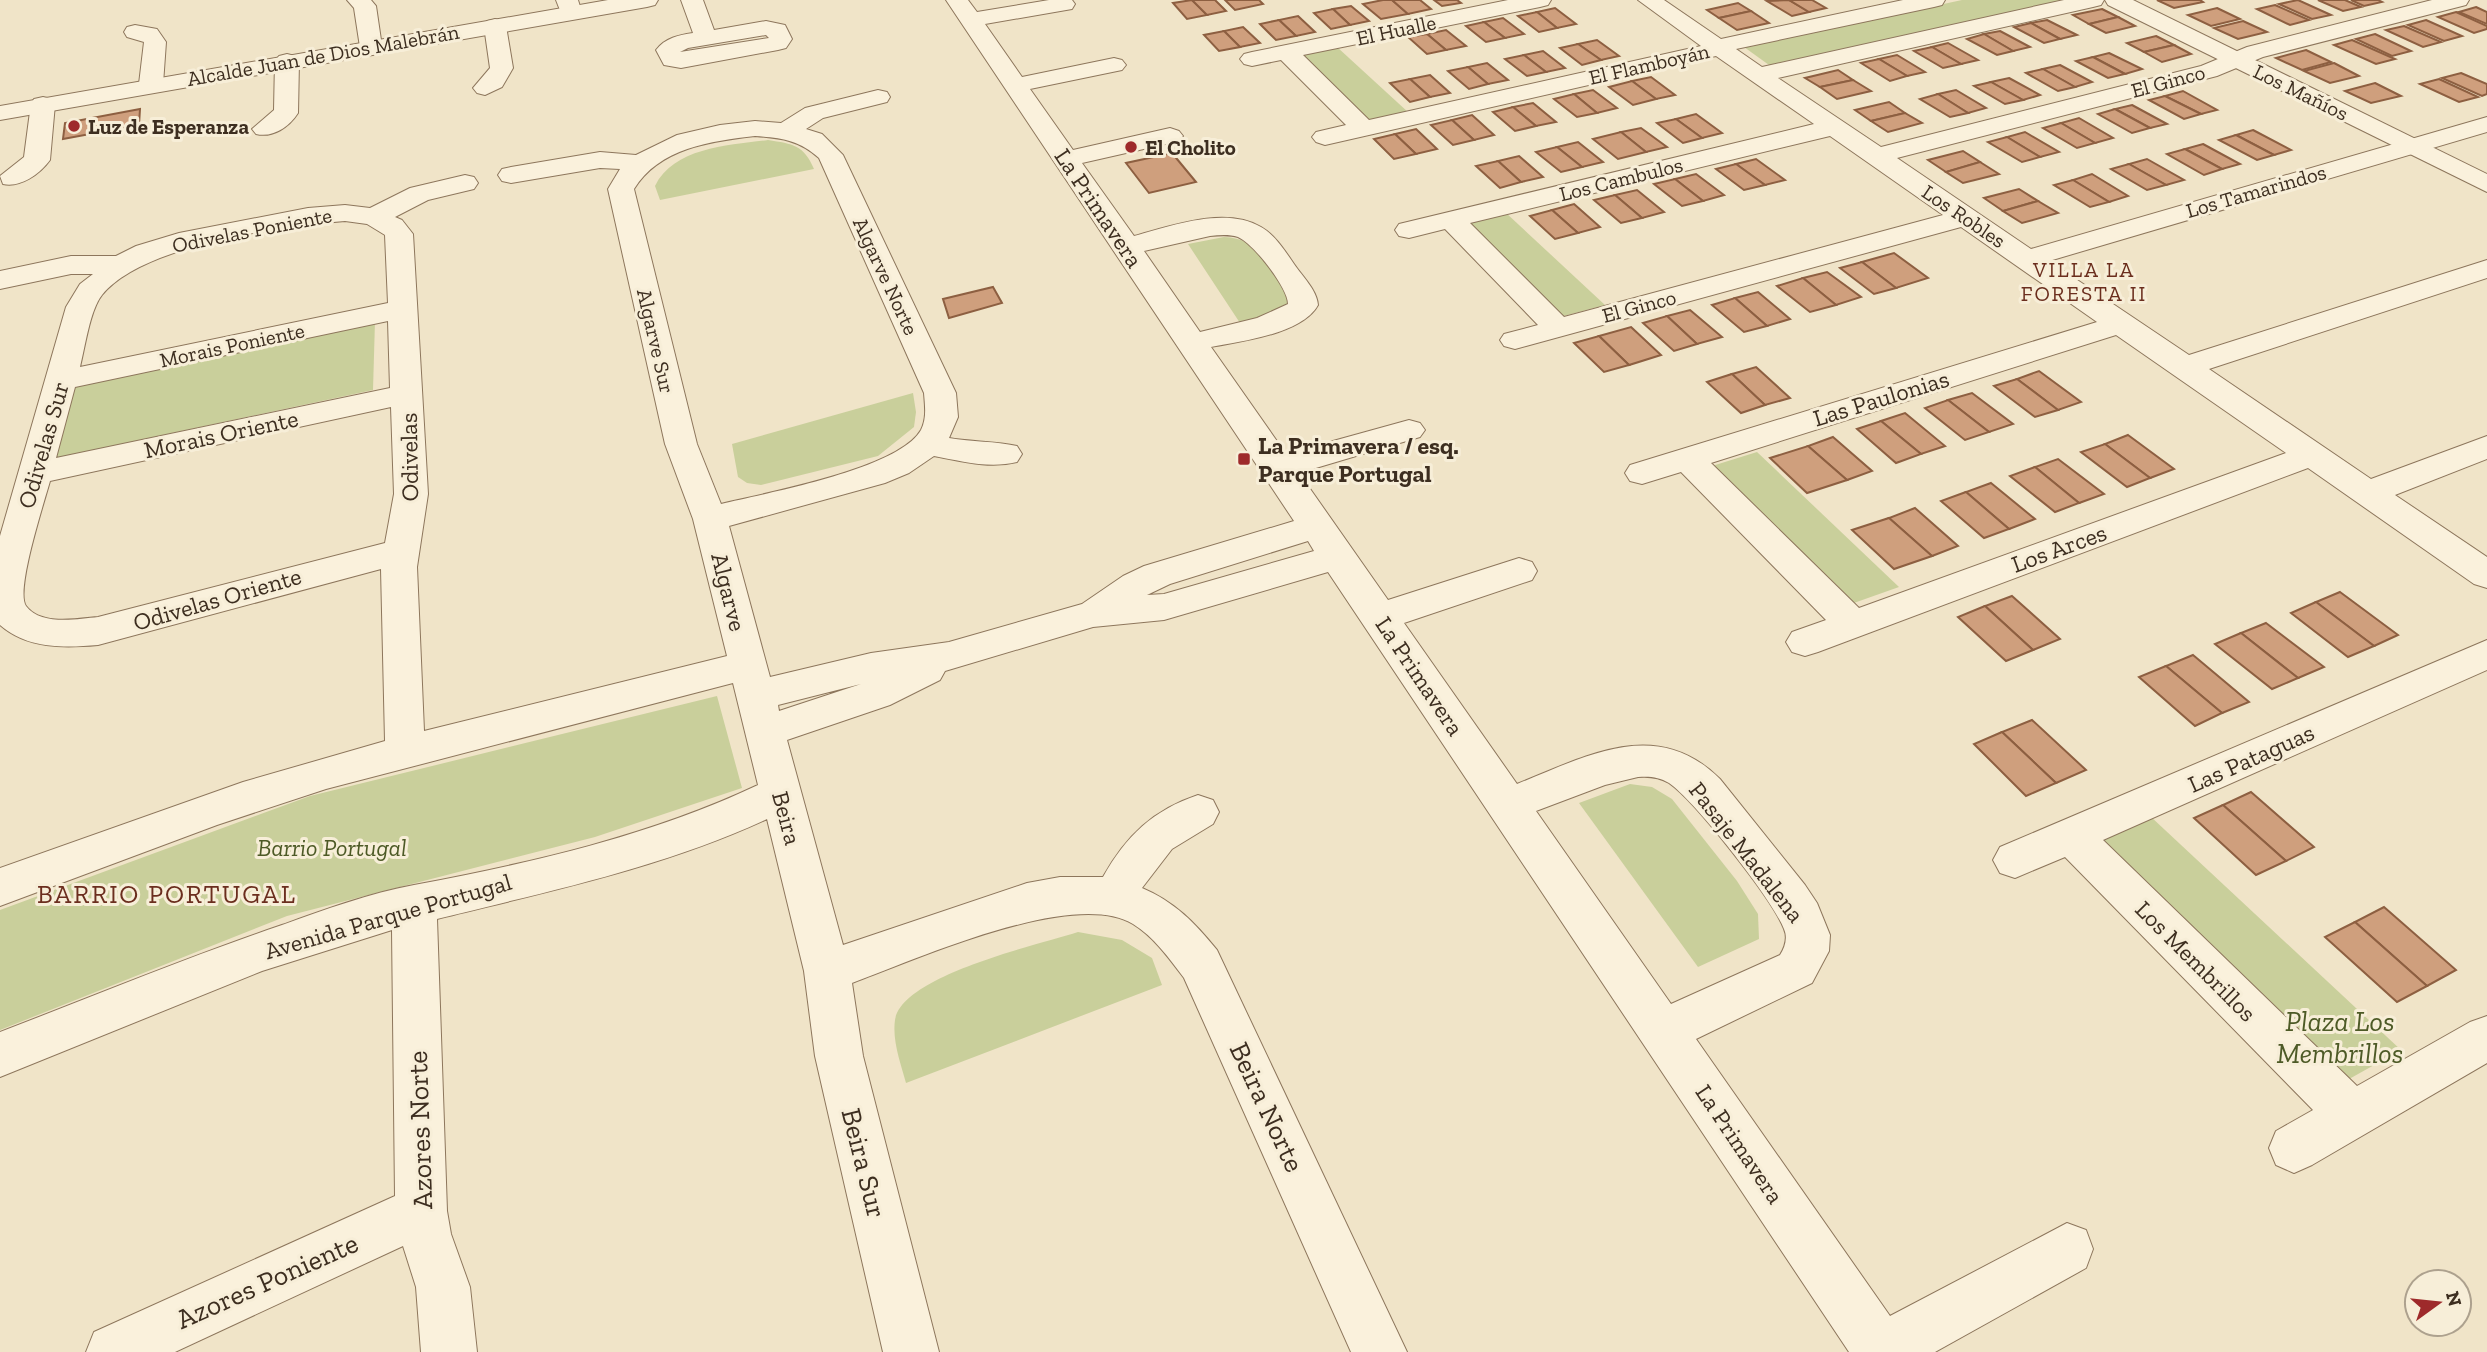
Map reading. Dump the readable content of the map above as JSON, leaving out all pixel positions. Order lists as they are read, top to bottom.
{
  "streets": {
    "street": [
      "El Hualle",
      "Alcalde Juan de Dios Malebrán",
      "El Flamboyán",
      "El Ginco",
      "Los Mañíos",
      "Los Cambulos",
      "Los Tamarindos",
      "La Primavera",
      "Los Robles",
      "Odivelas Poniente",
      "Algarve Norte",
      "Algarve Sur",
      "Morais Poniente",
      "Las Paulonias",
      "Morais Oriente",
      "Odivelas Sur",
      "Odivelas",
      "Los Arces",
      "Algarve",
      "Odivelas Oriente",
      "Las Pataguas",
      "Beira",
      "Pasaje Madalena",
      "Avenida Parque Portugal",
      "Los Membrillos",
      "Beira Norte",
      "Azores Norte",
      "Beira Sur",
      "Azores Poniente"
    ]
  },
  "crossings": [
    ["El Flamboyán", "Los Robles"],
    ["El Ginco", "Los Mañíos"],
    ["El Ginco", "Los Robles"],
    ["Los Mañíos", "Los Tamarindos"],
    ["Los Cambulos", "Los Robles"],
    ["Los Tamarindos", "Los Robles"],
    ["La Primavera", "Pasaje Madalena"],
    ["Los Robles", "Las Paulonias"],
    ["Los Robles", "Los Arces"],
    ["Odivelas Poniente", "Odivelas Sur"],
    ["Odivelas Poniente", "Odivelas"],
    ["Algarve Norte", "Algarve Sur"],
    ["Algarve Norte", "Algarve"],
    ["Algarve Sur", "Algarve"],
    ["Morais Poniente", "Odivelas Sur"],
    ["Morais Poniente", "Odivelas"],
    ["Morais Oriente", "Odivelas Sur"],
    ["Morais Oriente", "Odivelas"],
    ["Odivelas Sur", "Odivelas Oriente"],
    ["Odivelas", "Odivelas Oriente"],
    ["Algarve", "Beira"],
    ["Las Pataguas", "Los Membrillos"],
    ["Beira", "Avenida Parque Portugal"],
    ["Beira", "Beira Norte"],
    ["Beira", "Beira Sur"],
    ["Avenida Parque Portugal", "Azores Norte"],
    ["Beira Norte", "Beira Sur"],
    ["Azores Norte", "Azores Poniente"]
  ],
  "districts": ["VILLA LA FORESTA II", "BARRIO PORTUGAL"],
  "parks": ["Barrio Portugal", "Plaza Los Membrillos"],
  "places": {
    "other": ["Luz de Esperanza", "El Cholito"],
    "transit": ["La Primavera / esq. Parque Portugal"]
  },
  "north": "right"
}
